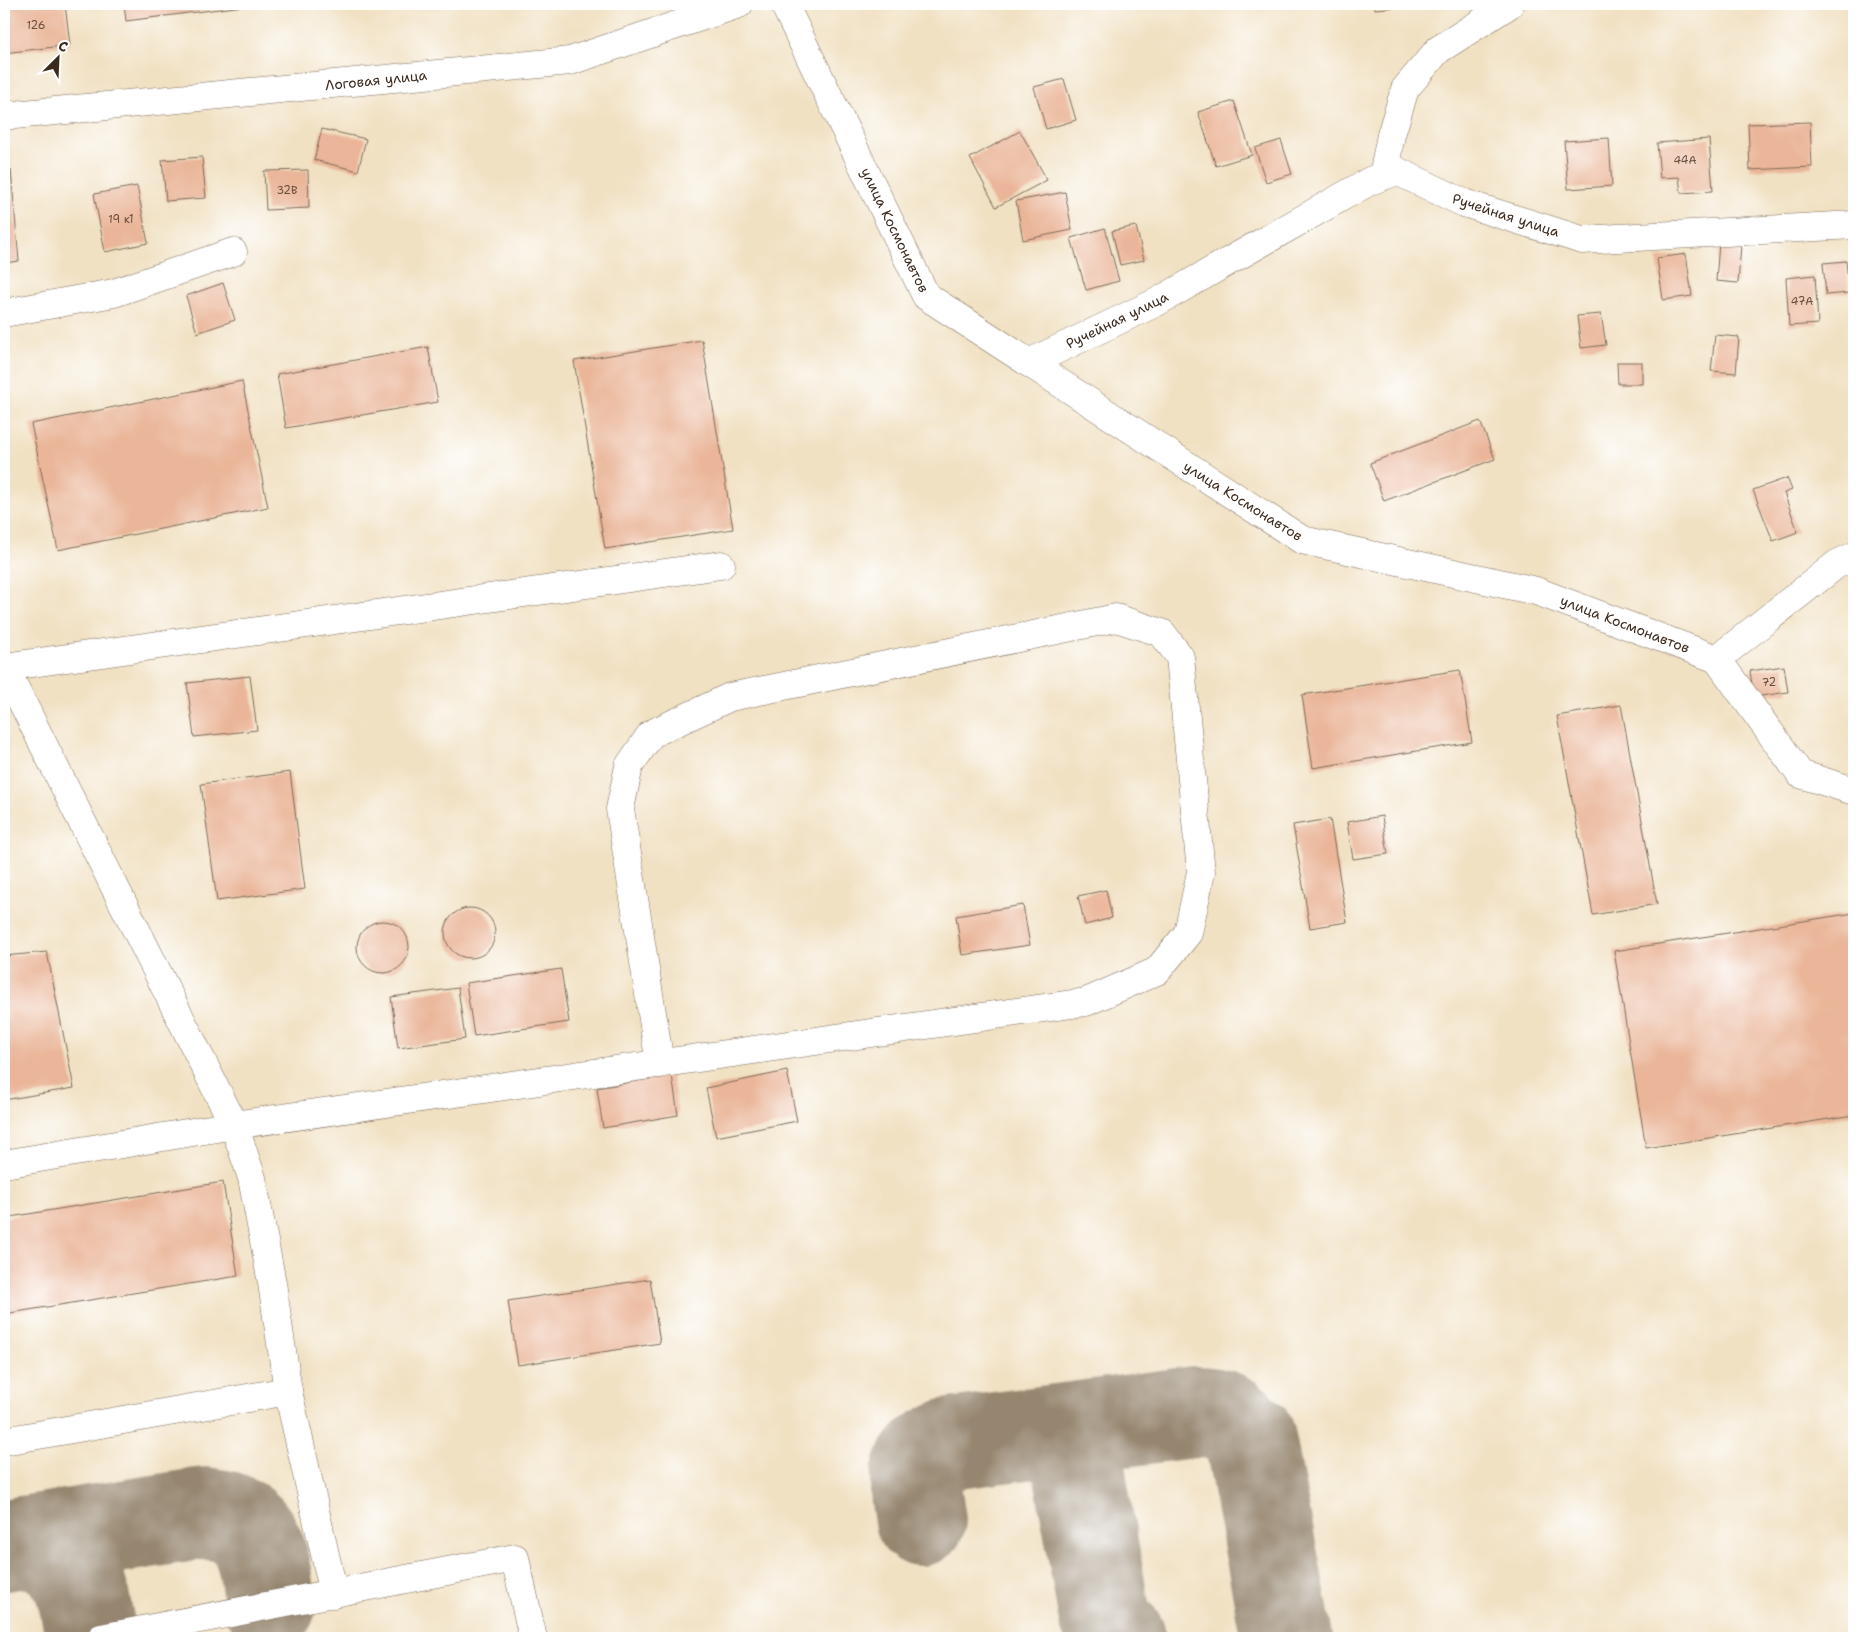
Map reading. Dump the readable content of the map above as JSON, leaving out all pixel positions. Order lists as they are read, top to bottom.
{
  "streets": {
    "street": ["Логовая улица", "Ручейная улица", "улица Космонавтов"]
  },
  "crossings": [
    ["Ручейная улица", "улица Космонавтов"]
  ],
  "house_numbers": [
    "126",
    "44А",
    "32В",
    "19 к1",
    "47А",
    "72"
  ],
  "north": "top right"
}
